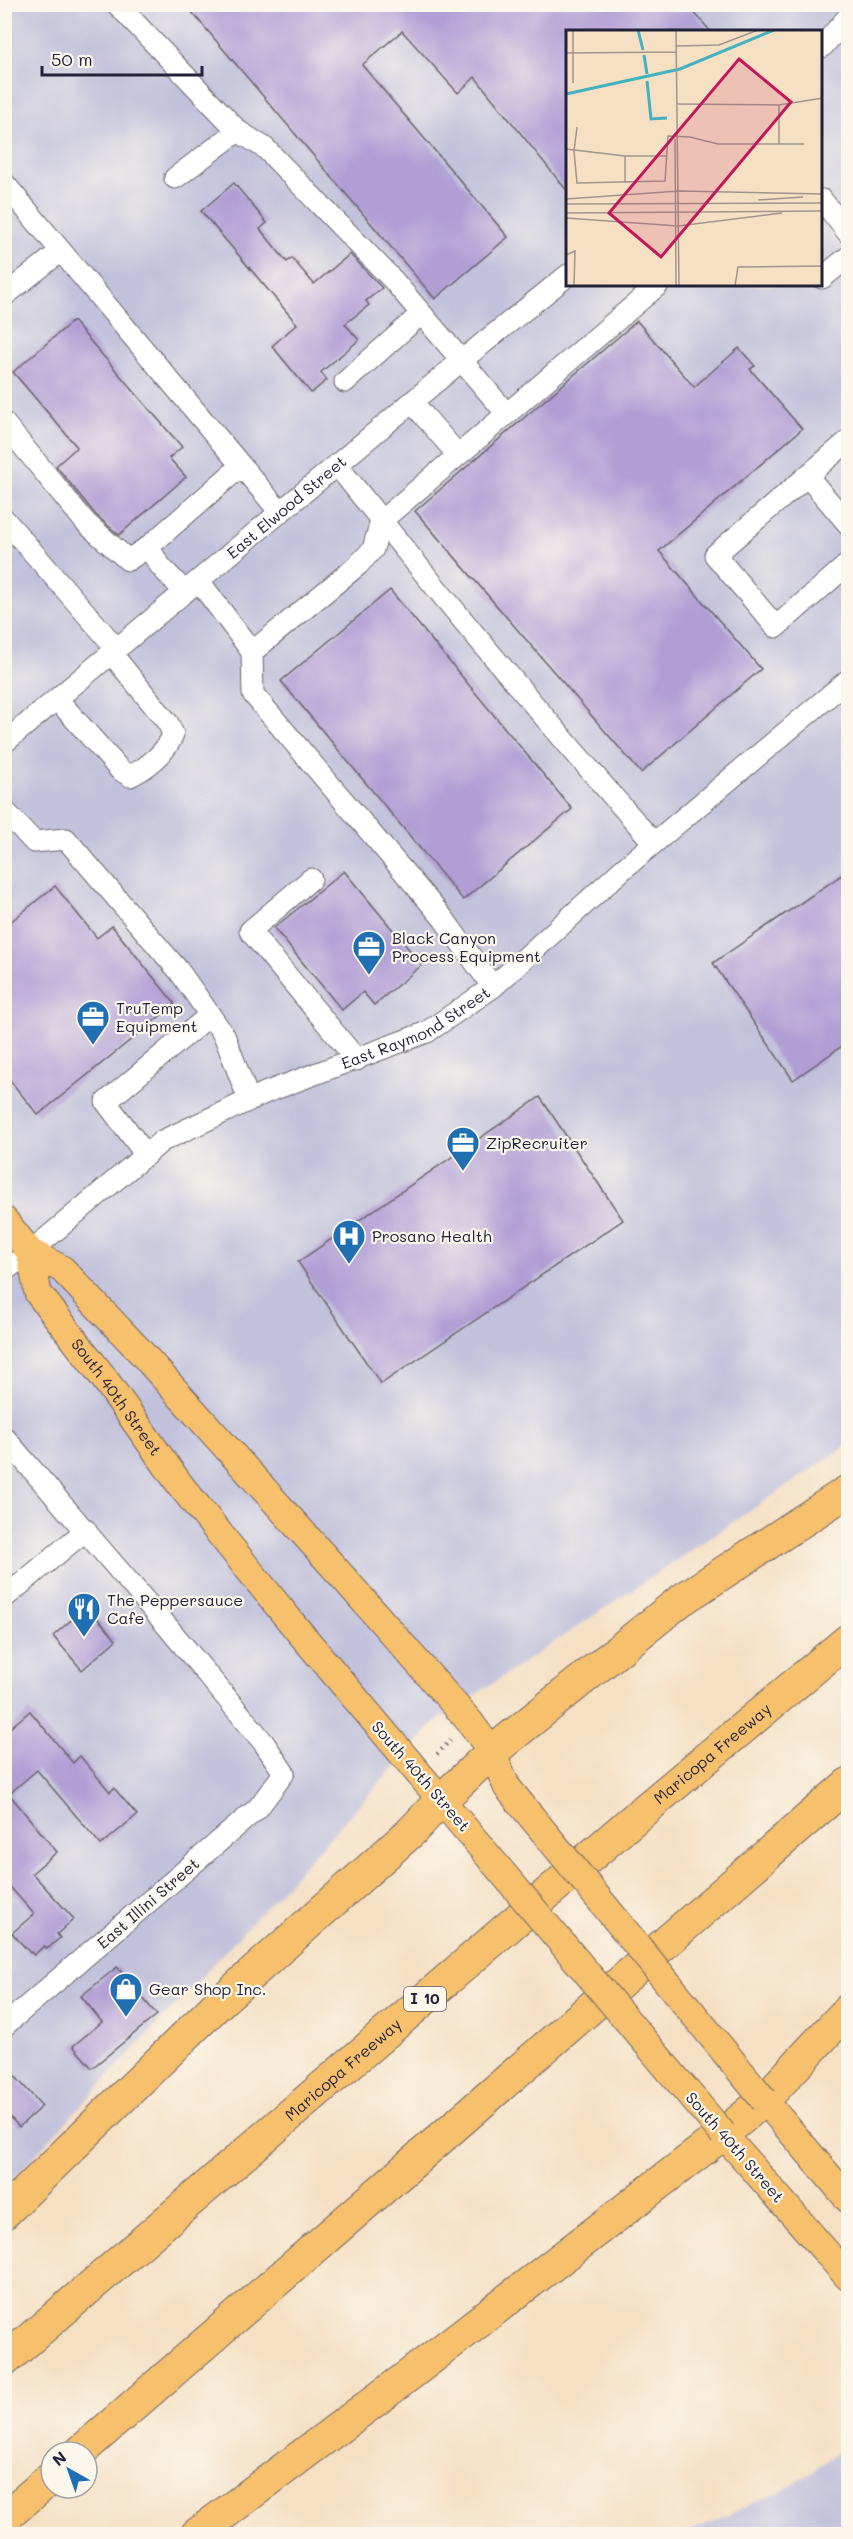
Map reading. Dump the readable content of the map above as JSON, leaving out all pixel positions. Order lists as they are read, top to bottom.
{
  "streets": {
    "highway": ["Maricopa Freeway", "I 10"],
    "main road": ["South 40th Street"],
    "street": ["East Elwood Street", "East Raymond Street", "East Illini Street"]
  },
  "crossings": [
    ["East Raymond Street", "South 40th Street"]
  ],
  "places": {
    "office": ["Black Canyon Process Equipment", "TruTemp Equipment", "ZipRecruiter"],
    "hospital": ["Prosano Health"],
    "restaurant": ["The Peppersauce Cafe"],
    "shop": ["Gear Shop Inc."]
  },
  "scale_bar": "50 m",
  "north": "top left"
}
